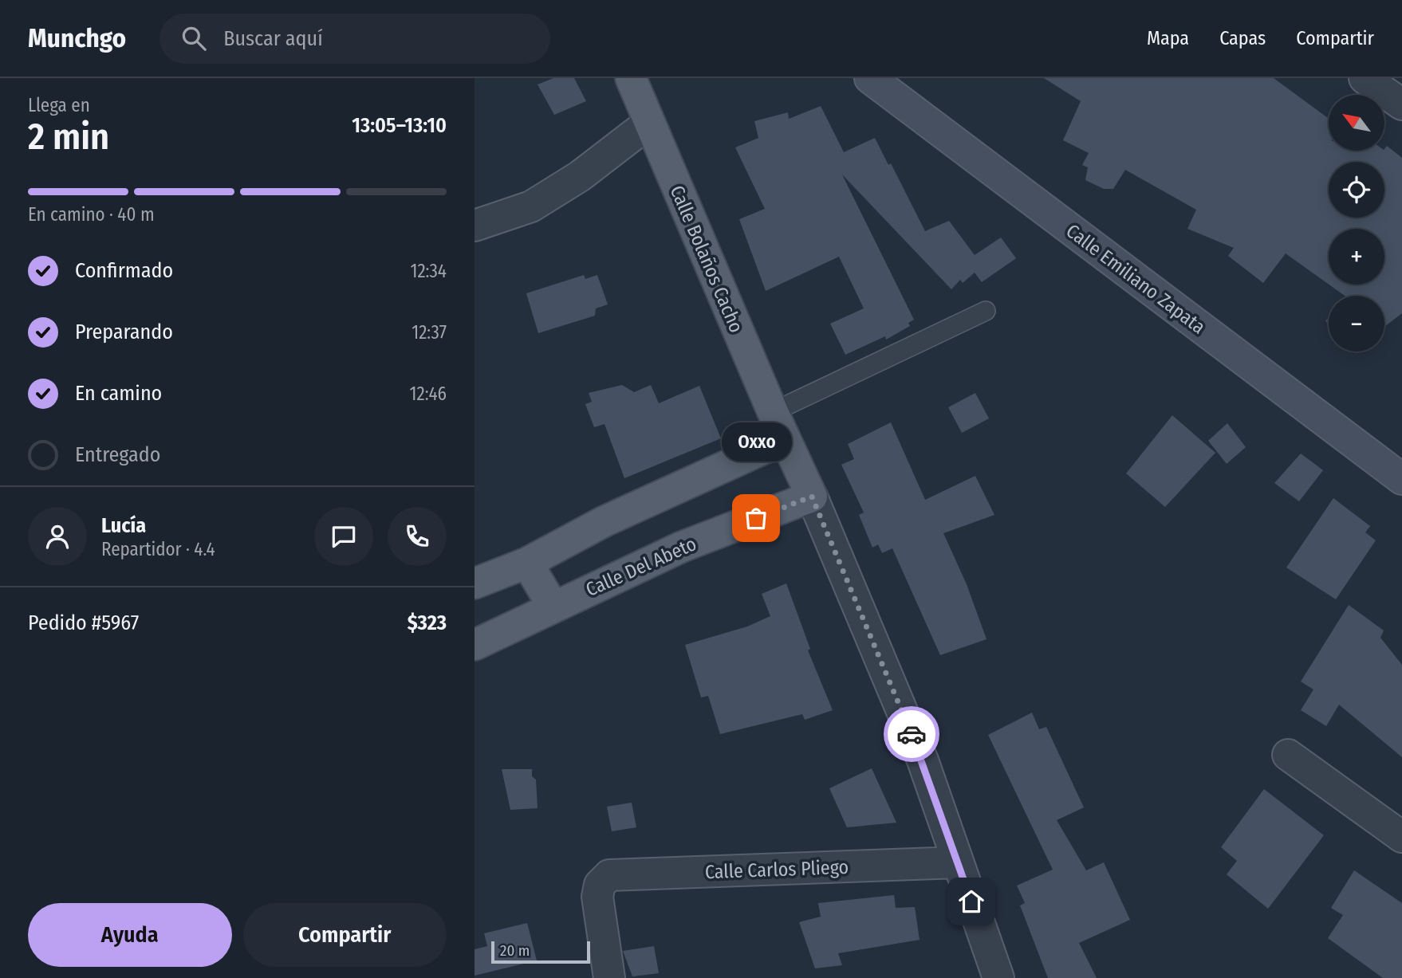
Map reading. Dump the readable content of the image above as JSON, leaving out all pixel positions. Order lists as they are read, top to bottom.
{
  "streets": {
    "main road": ["Calle Bolaños Cacho", "Calle Del Abeto"],
    "street": ["Calle Emiliano Zapata", "Calle Carlos Pliego"]
  },
  "crossings": [
    ["Calle Bolaños Cacho", "Calle Del Abeto"]
  ],
  "places": ["Oxxo"],
  "scale_bar": "20 m",
  "north": "top left",
  "page": {
    "header": "Munchgo",
    "search": "Buscar aquí",
    "nav": ["Mapa", "Capas", "Compartir"],
    "heading": ["2 min", "Llega en", "13:05–13:10"],
    "panel": [
      "Lucía",
      "Repartidor · 4.4",
      "Pedido #5967",
      "$323"
    ],
    "map_buttons": ["+", "−"],
    "bar": "En camino · 40 m",
    "list": [
      ["Confirmado", "12:34"],
      ["Preparando", "12:37"],
      ["En camino", "12:46"],
      "Entregado"
    ],
    "bubble": "Oxxo",
    "buttons": ["Ayuda", "Compartir"],
    "scale": "20 m"
  }
}
